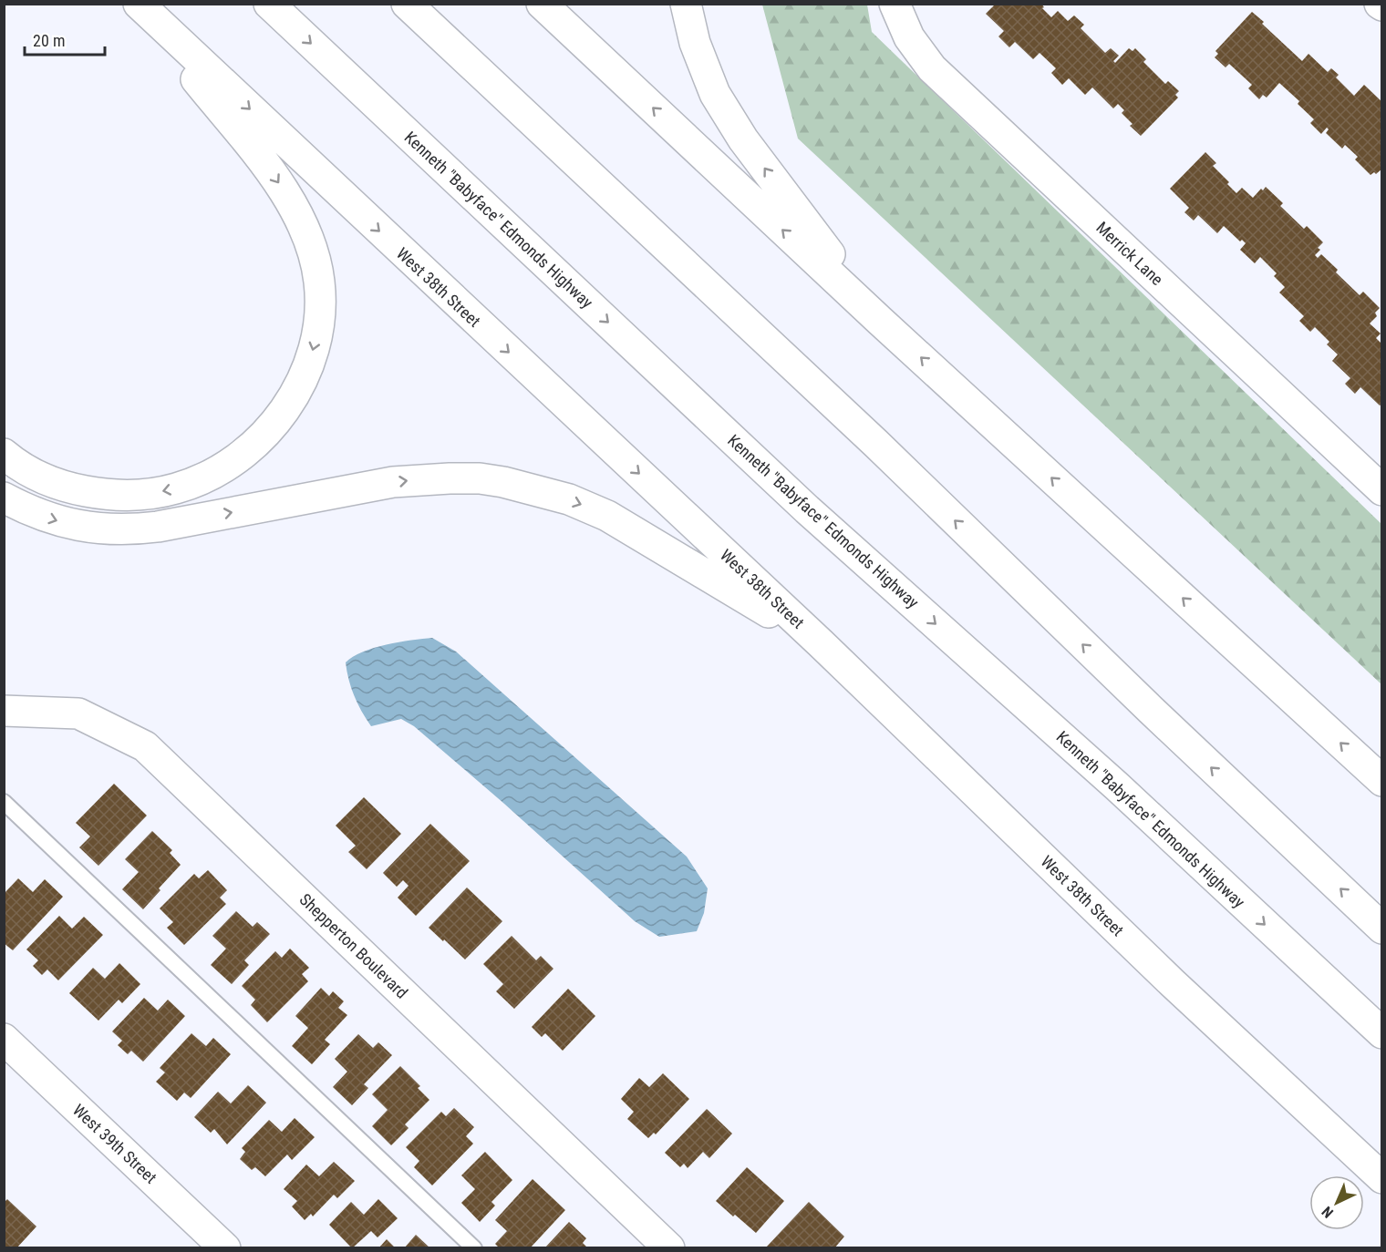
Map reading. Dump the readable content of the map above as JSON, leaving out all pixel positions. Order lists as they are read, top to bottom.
{
  "streets": {
    "main road": [
      "Kenneth \"Babyface\" Edmonds Highway",
      "Merrick Lane",
      "West 38th Street",
      "Shepperton Boulevard",
      "West 39th Street"
    ]
  },
  "scale_bar": "20 m",
  "north": "bottom left"
}
